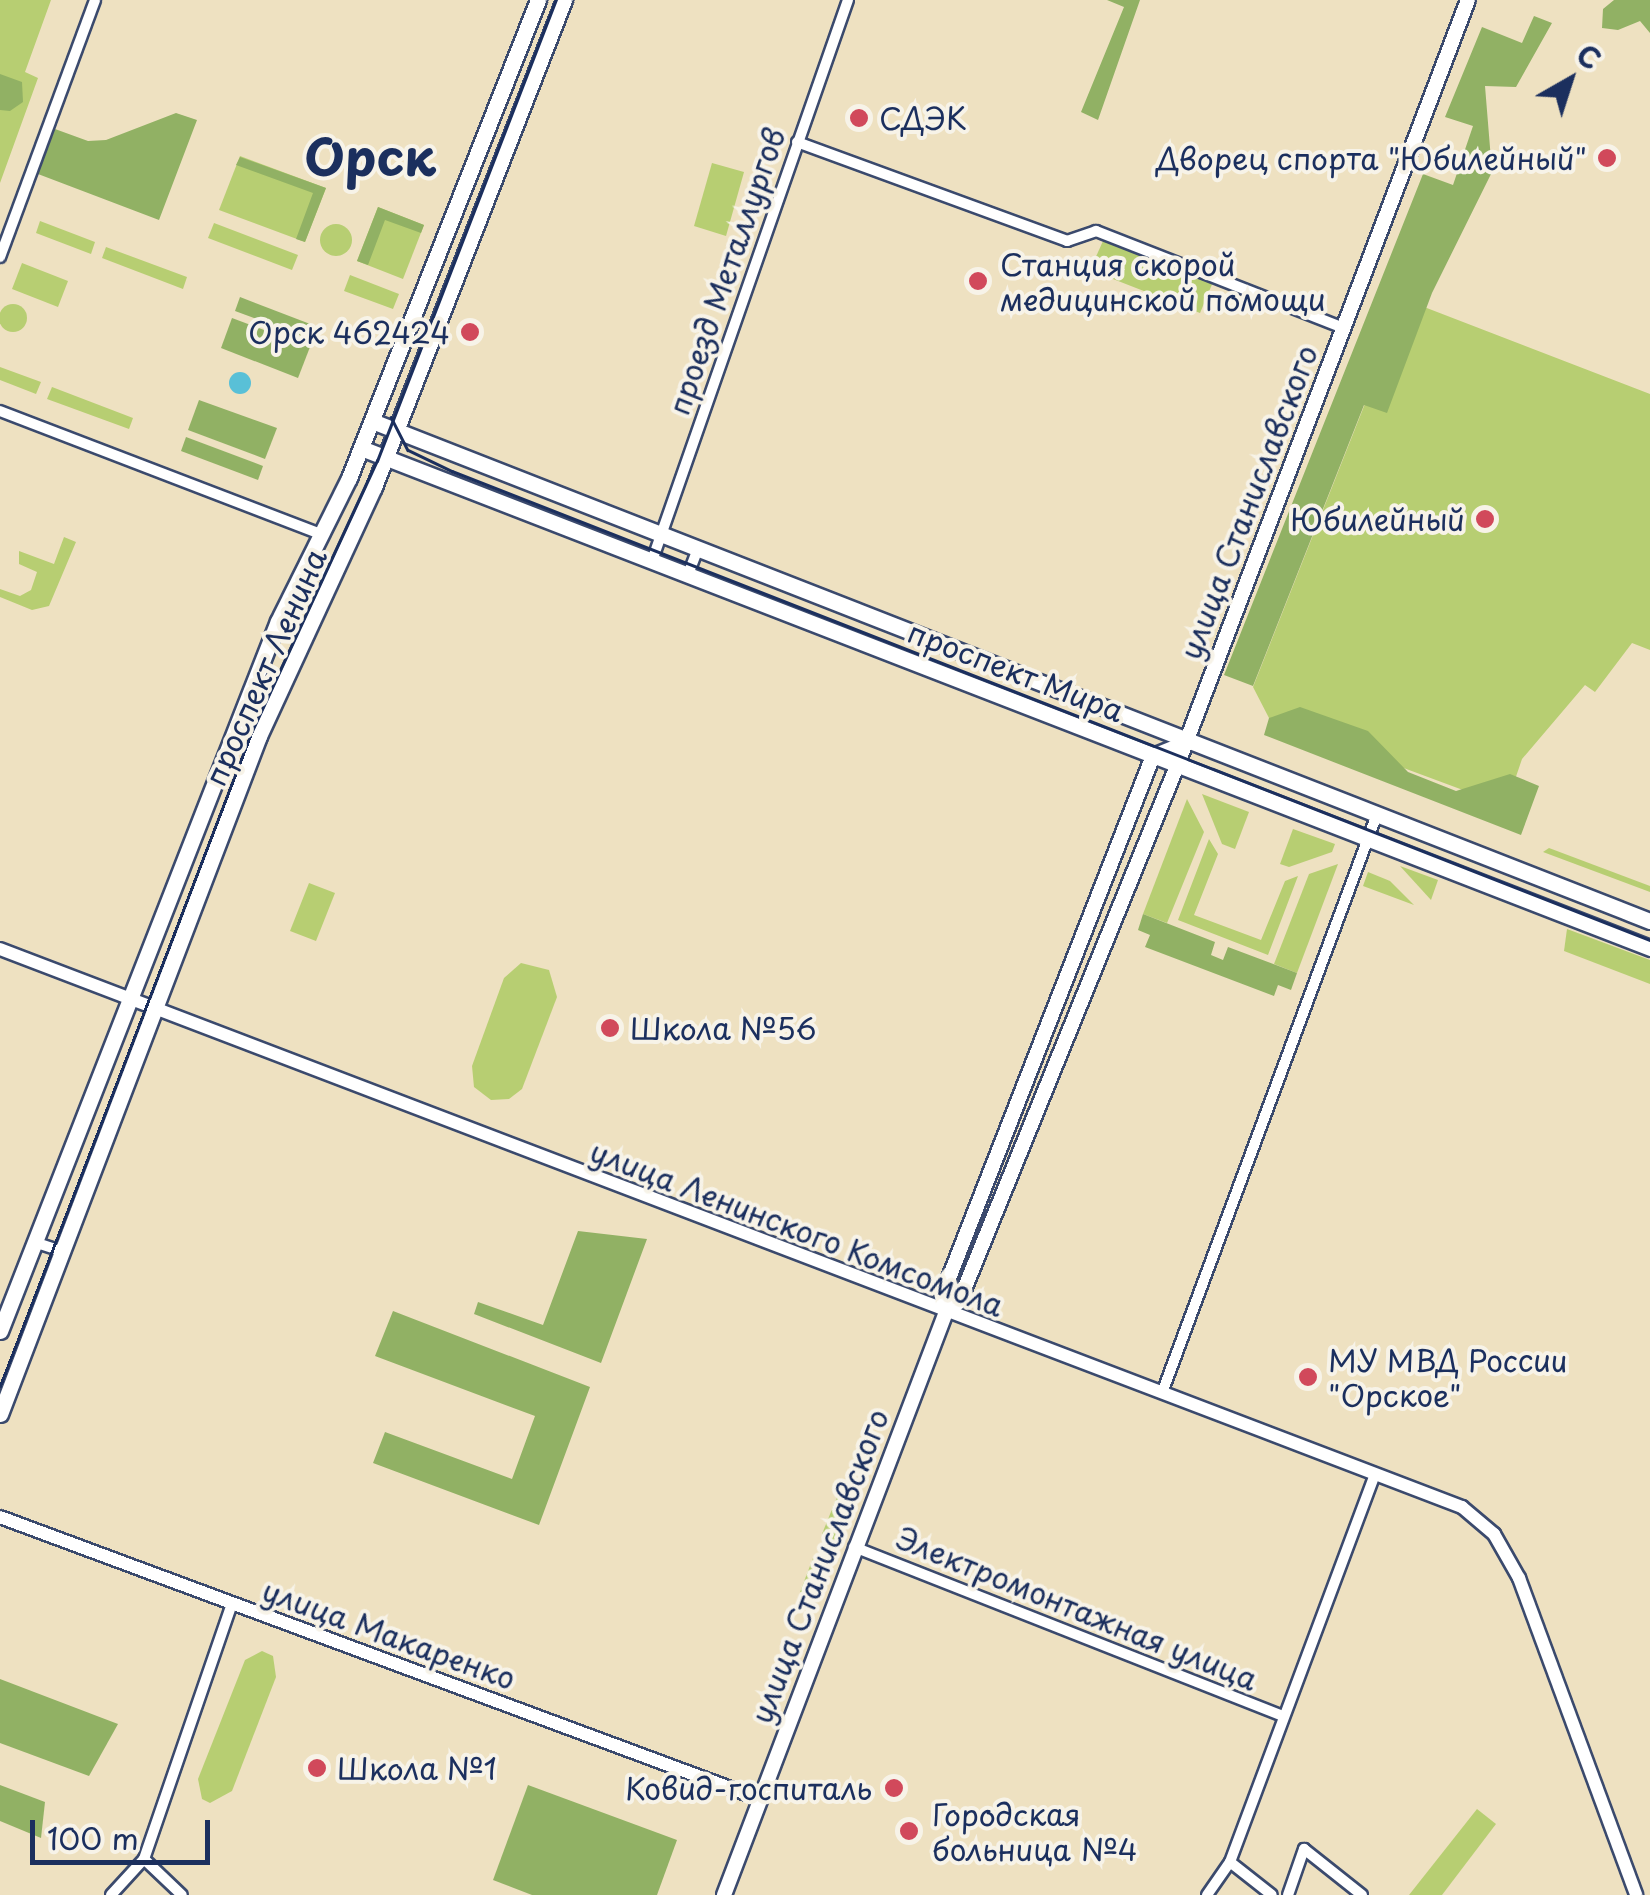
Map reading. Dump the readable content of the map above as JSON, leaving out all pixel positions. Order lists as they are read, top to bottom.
{
  "streets": {
    "main road": ["улица Станиславского", "проспект Ленина", "проспект Мира"],
    "street": [
      "проезд Металлургов",
      "улица Ленинского Комсомола",
      "Электромонтажная улица",
      "улица Макаренко"
    ]
  },
  "crossings": [
    ["проезд Металлургов", "проспект Мира"],
    ["улица Станиславского", "проспект Мира"],
    ["улица Станиславского", "улица Ленинского Комсомола"],
    ["улица Станиславского", "Электромонтажная улица"],
    ["улица Станиславского", "улица Макаренко"],
    ["проспект Ленина", "проспект Мира"],
    ["проспект Ленина", "улица Ленинского Комсомола"]
  ],
  "districts": ["Орск"],
  "places": [
    "СДЭК",
    "Дворец спорта \"Юбилейный\"",
    "Станция скорой медицинской помощи",
    "Орск 462424",
    "Юбилейный",
    "Школа №56",
    "МУ МВД России \"Орское\"",
    "Школа №1",
    "Ковид-госпиталь",
    "Городская больница №4"
  ],
  "scale_bar": "100 m",
  "north": "top right"
}
